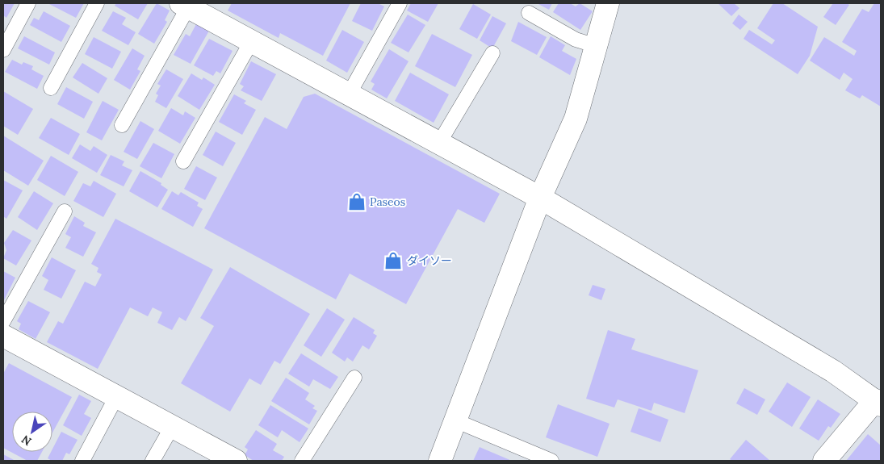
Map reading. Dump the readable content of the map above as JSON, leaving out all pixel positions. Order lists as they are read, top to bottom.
{
  "places": {
    "shop": ["Paseos", "ダイソー"]
  },
  "north": "bottom left"
}
